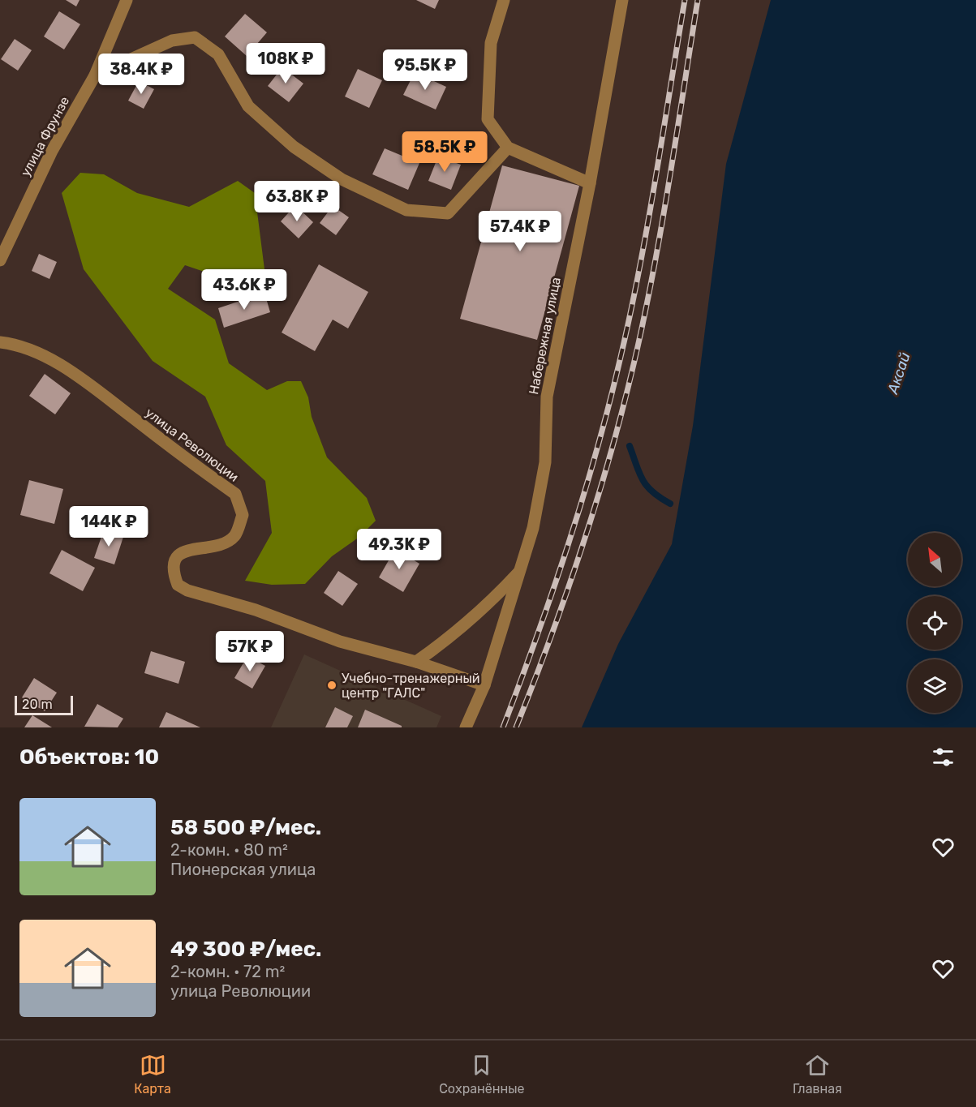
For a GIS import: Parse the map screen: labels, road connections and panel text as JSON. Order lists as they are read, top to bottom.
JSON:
{
  "streets": {
    "street": ["улица Фрунзе", "Набережная улица", "улица Революции"]
  },
  "crossings": [
    ["Набережная улица", "улица Революции"]
  ],
  "water": ["Аксай"],
  "places": ["Учебно-тренажерный центр \"ГАЛС\""],
  "scale_bar": "20 m",
  "north": "top left",
  "page": {
    "price": [
      "108K ₽",
      "95.5K ₽",
      "38.4K ₽",
      "58.5K ₽",
      "63.8K ₽",
      "57.4K ₽",
      "43.6K ₽",
      "144K ₽",
      "49.3K ₽",
      "57K ₽"
    ],
    "scale": "20 m",
    "heading": "Объектов: 10",
    "list": [
      {
        "name": "58 500 ₽/мес.",
        "note": "2-комн. · 80 m² · Пионерская улица"
      },
      {
        "name": "49 300 ₽/мес.",
        "note": "2-комн. · 72 m² · улица Революции"
      }
    ],
    "tabs": ["Карта", "Сохранённые", "Главная"]
  }
}
